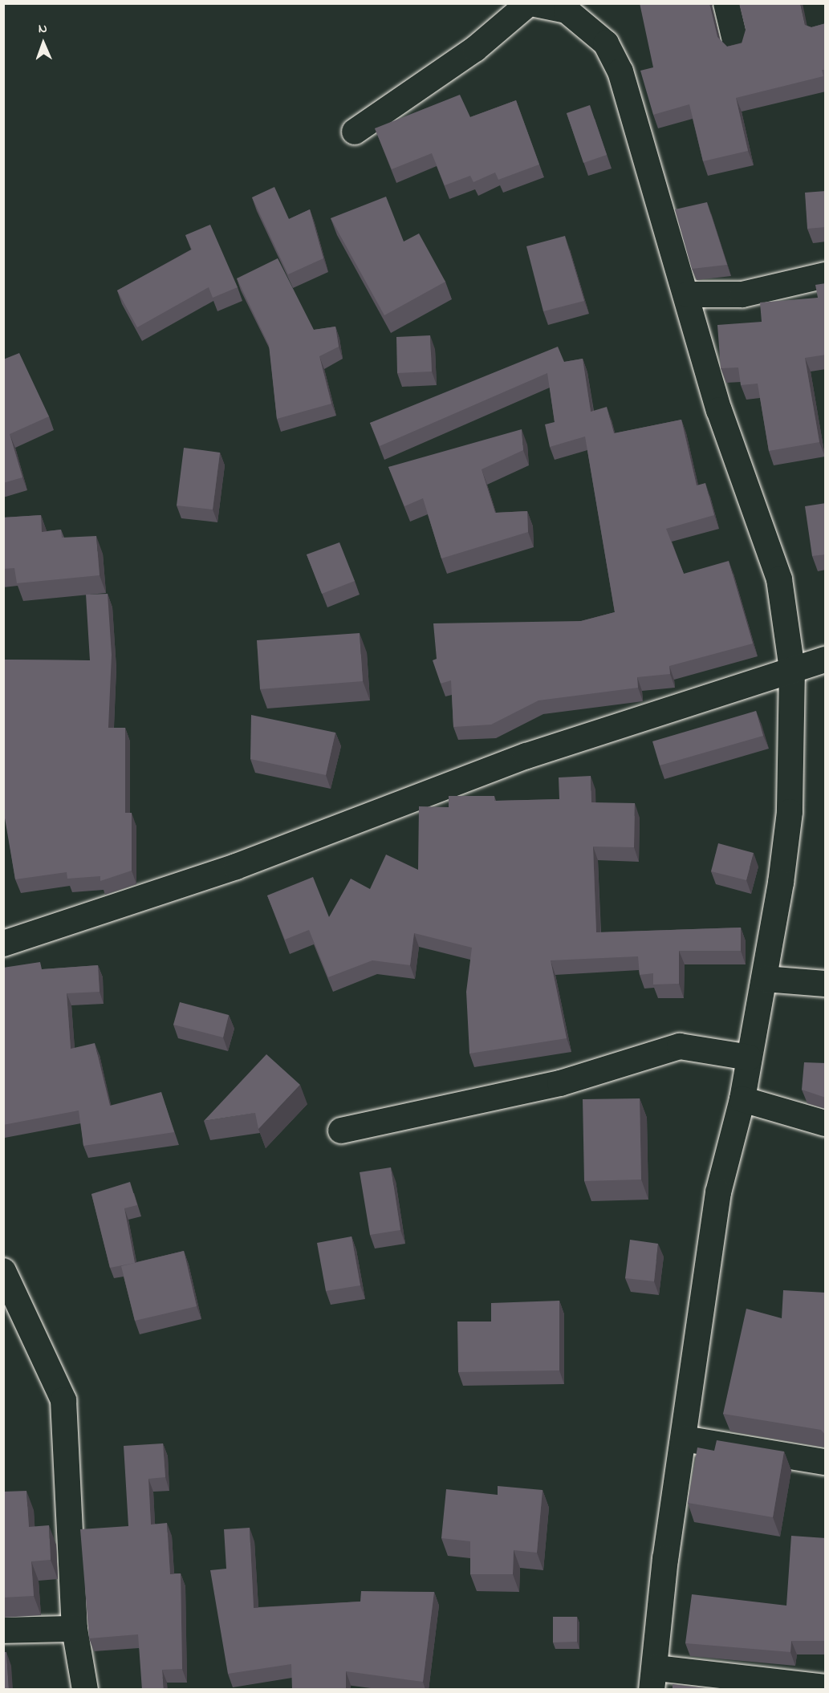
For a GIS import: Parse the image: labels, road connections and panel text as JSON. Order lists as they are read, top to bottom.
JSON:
{
  "north": "top"
}
